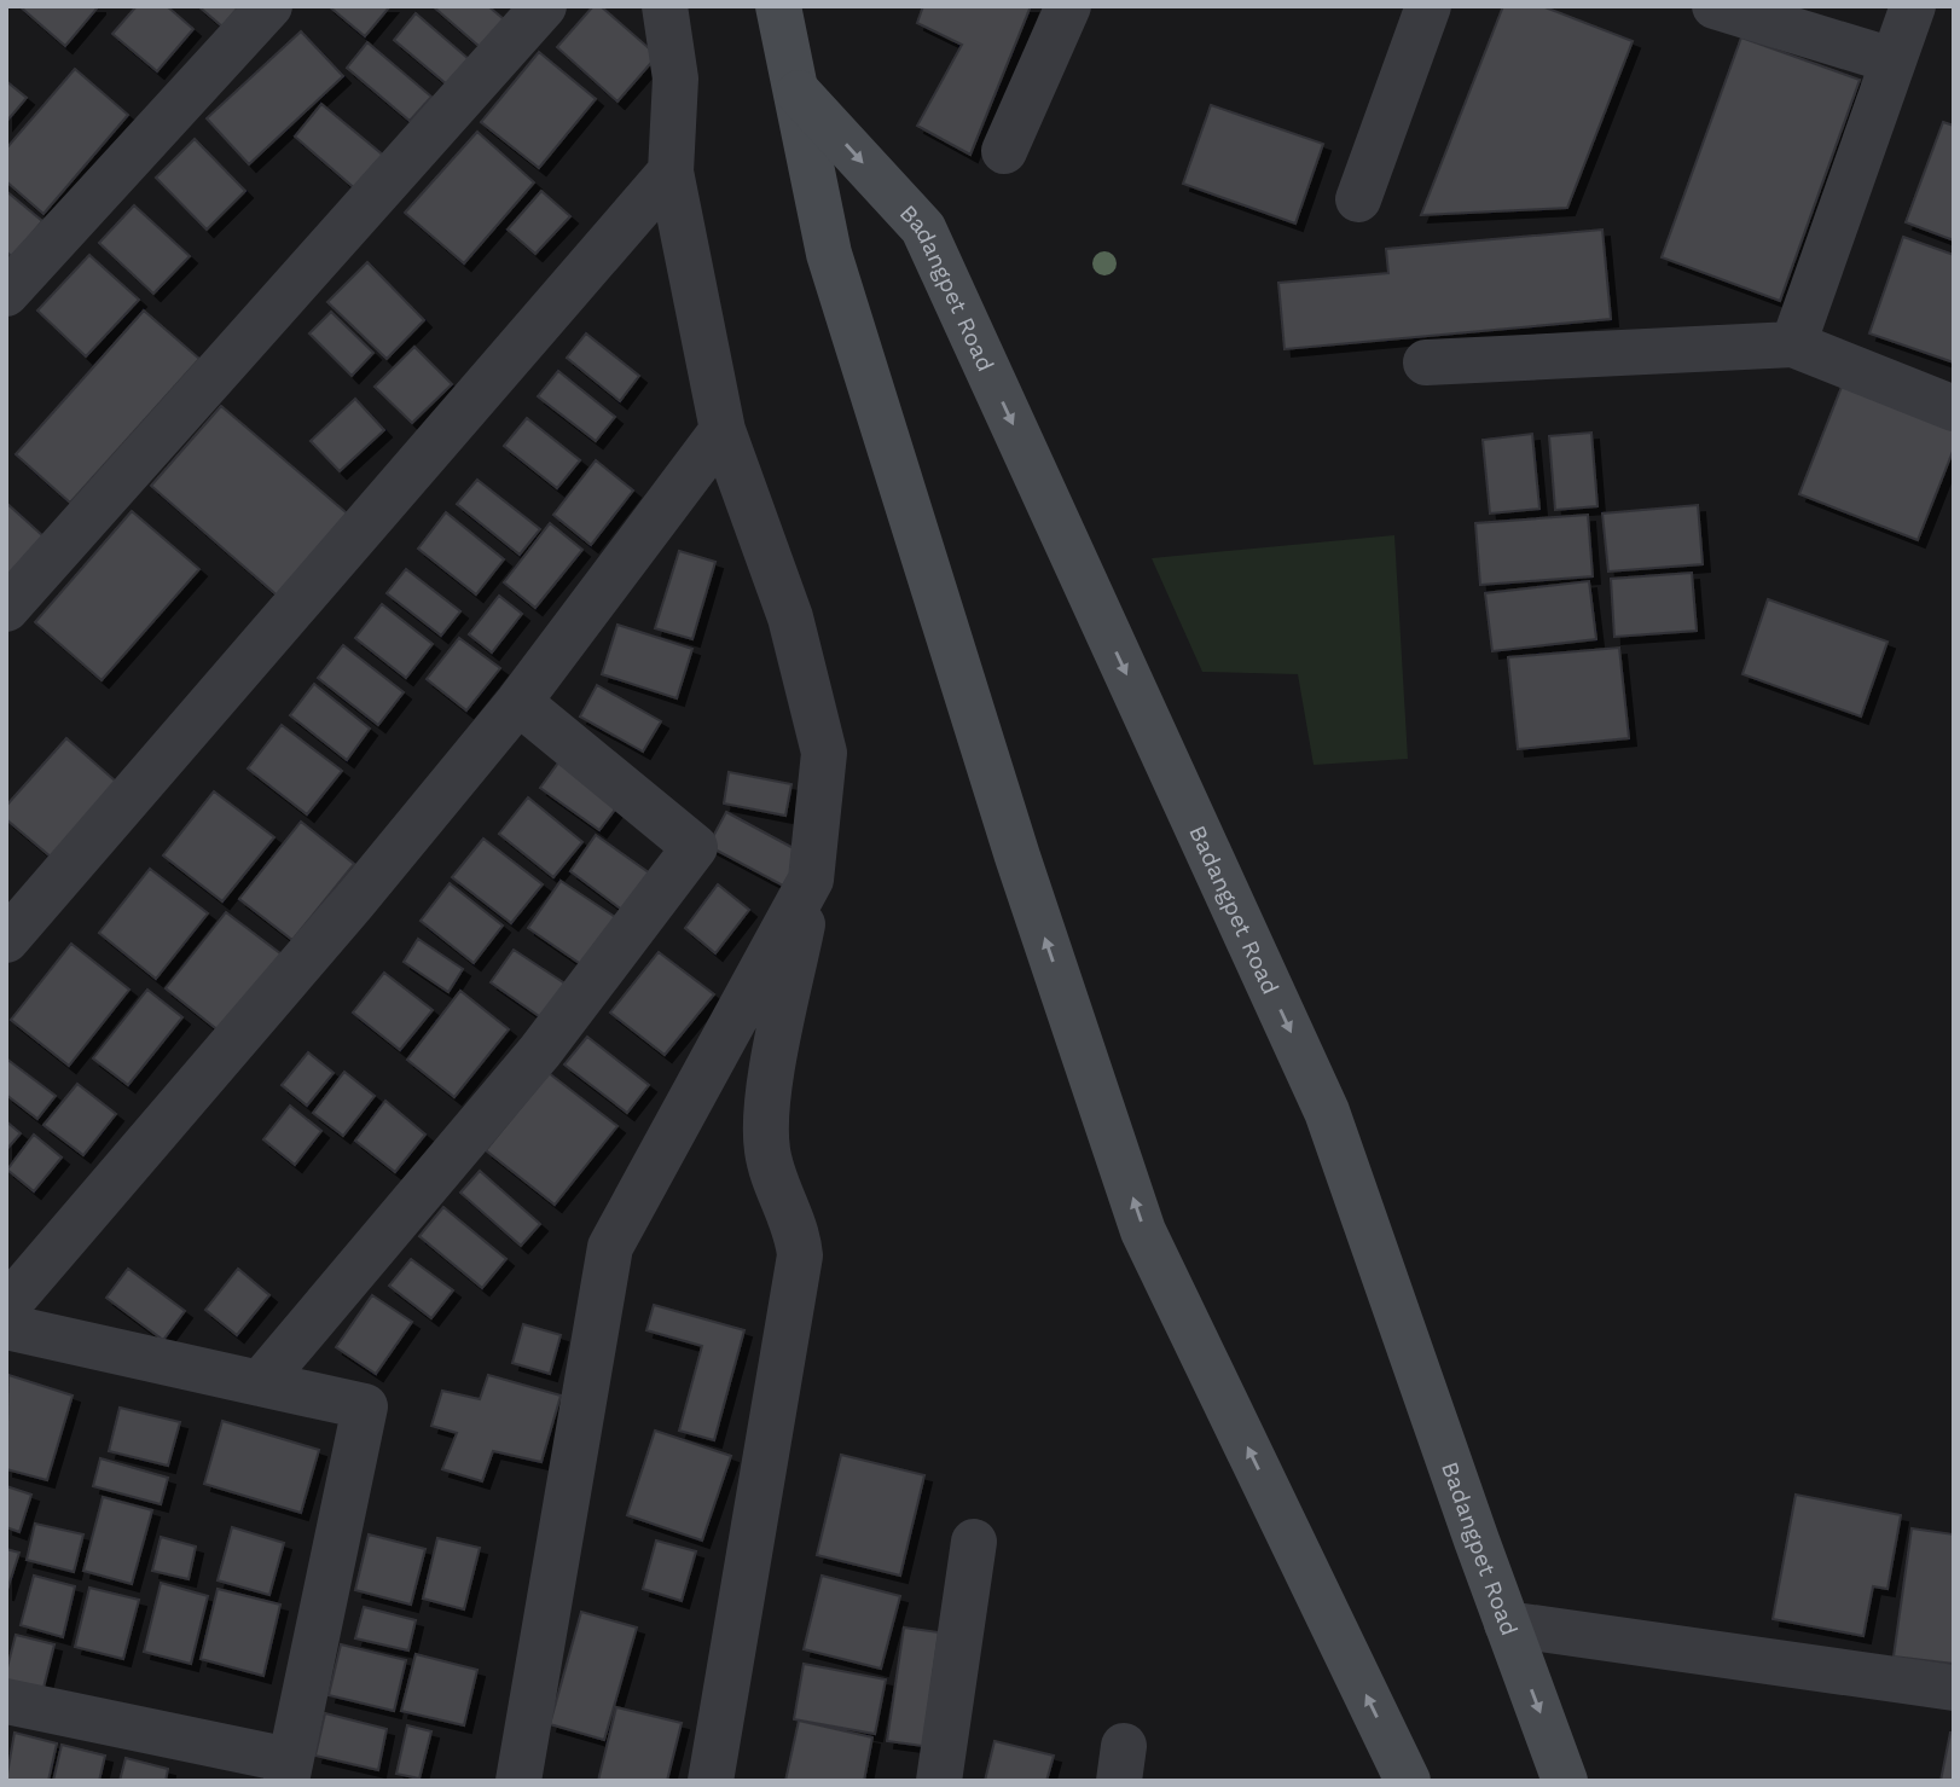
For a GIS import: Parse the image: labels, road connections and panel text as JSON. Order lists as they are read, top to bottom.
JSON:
{
  "streets": {
    "main road": ["Badangpet Road"]
  }
}
